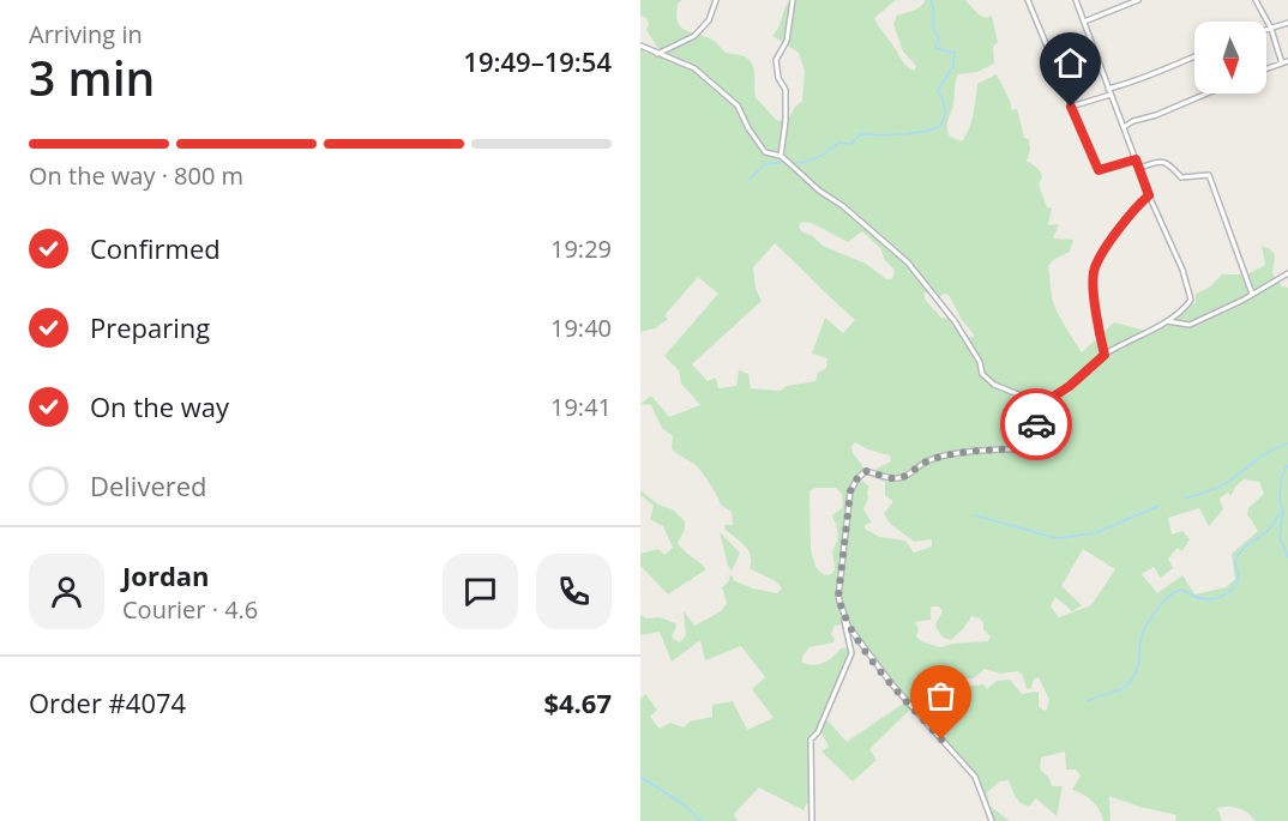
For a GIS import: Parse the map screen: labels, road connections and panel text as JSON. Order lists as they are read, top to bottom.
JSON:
{
  "north": "bottom",
  "page": {
    "heading": ["3 min", "Arriving in", "19:49–19:54"],
    "panel": [
      "Jordan",
      "Courier · 4.6",
      "Order #4074",
      "$4.67"
    ],
    "bar": "On the way · 800 m",
    "list": [
      ["Confirmed", "19:29"],
      ["Preparing", "19:40"],
      ["On the way", "19:41"],
      "Delivered"
    ]
  }
}
